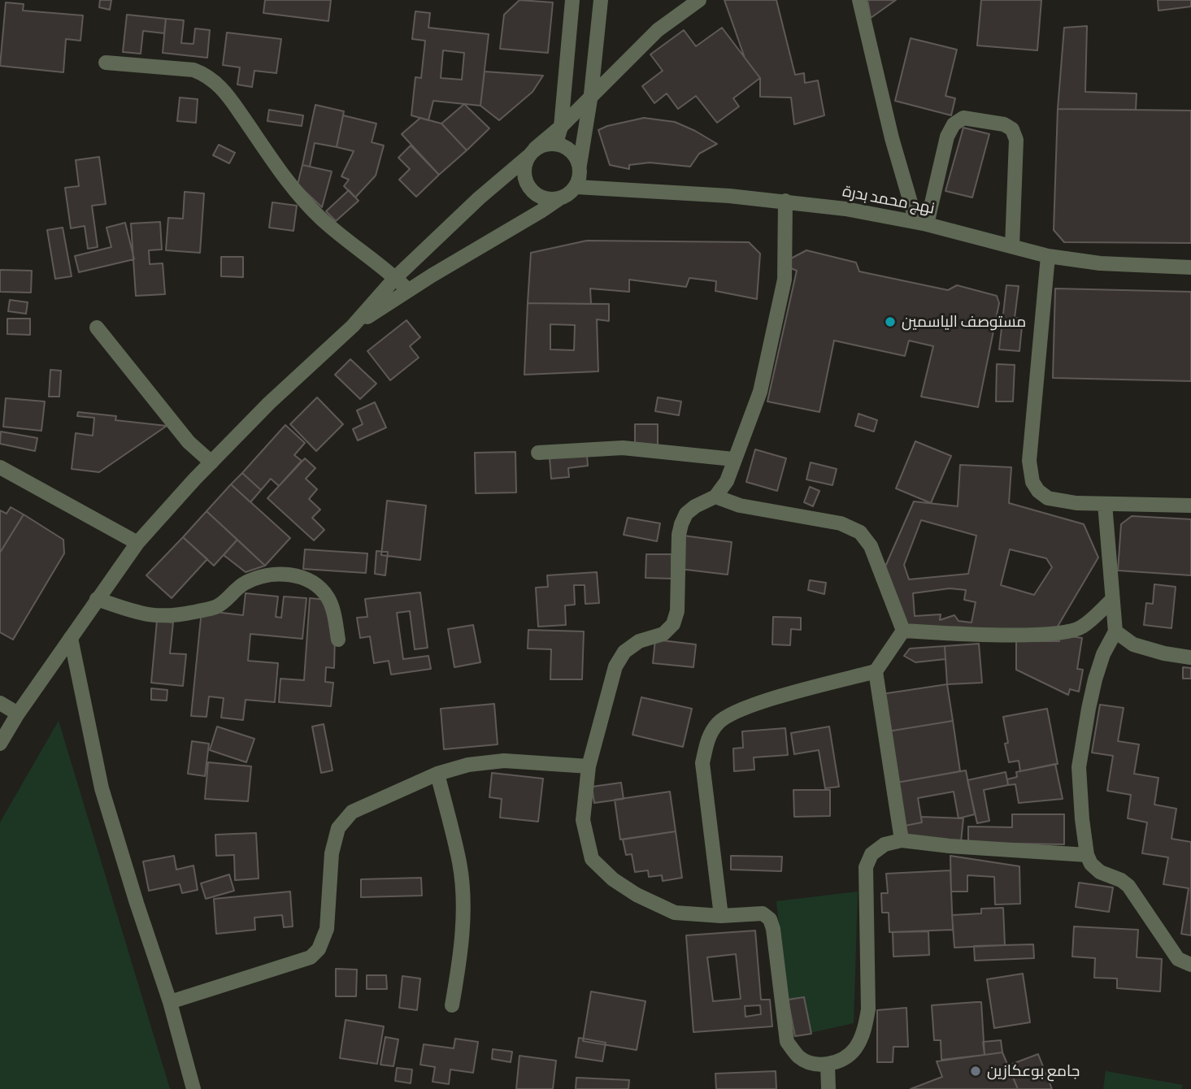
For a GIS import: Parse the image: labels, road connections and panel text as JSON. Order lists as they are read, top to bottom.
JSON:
{
  "streets": {
    "street": ["نهج محمد بدرة"]
  },
  "places": ["مستوصف الياسمين", "جامع بوعكازين"]
}
